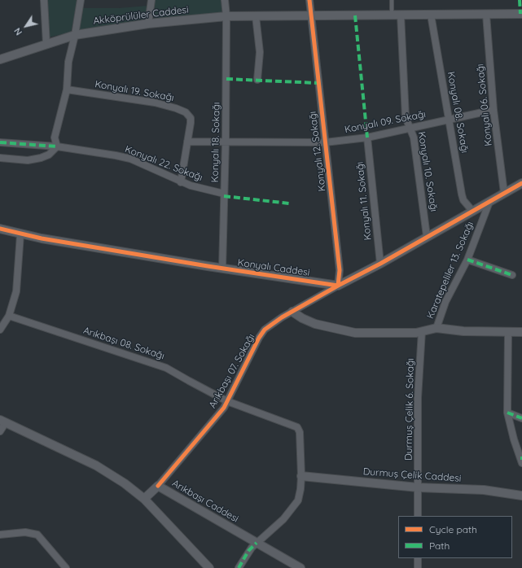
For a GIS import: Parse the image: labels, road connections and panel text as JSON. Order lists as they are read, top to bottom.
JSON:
{
  "streets": {
    "street": [
      "Akköprülüler Caddesi",
      "Konyalı 19. Sokağı",
      "Konyalı 06. Sokağı",
      "Konyalı 08. Sokağı",
      "Konyalı 09. Sokağı",
      "Konyalı 18. Sokağı",
      "Konyalı 12. Sokağı",
      "Konyalı 22. Sokağı",
      "Konyalı 10. Sokağı",
      "Konyalı 11. Sokağı",
      "Konyalı Caddesi",
      "Karatepeliler 13. Sokağı",
      "Arıkbaşı 08. Sokağı",
      "Arıkbaşı 07. Sokağı",
      "Durmuş Çelik 6. Sokağı",
      "Durmuş Çelik Caddesi",
      "Arıkbaşı Caddesi"
    ]
  },
  "crossings": [
    ["Akköprülüler Caddesi", "Konyalı 06. Sokağı"],
    ["Akköprülüler Caddesi", "Konyalı 08. Sokağı"],
    ["Akköprülüler Caddesi", "Konyalı 18. Sokağı"],
    ["Akköprülüler Caddesi", "Konyalı 12. Sokağı"],
    ["Akköprülüler Caddesi", "Konyalı 10. Sokağı"],
    ["Konyalı 19. Sokağı", "Konyalı 09. Sokağı"],
    ["Konyalı 06. Sokağı", "Konyalı 09. Sokağı"],
    ["Konyalı 08. Sokağı", "Konyalı 09. Sokağı"],
    ["Konyalı 09. Sokağı", "Konyalı 18. Sokağı"],
    ["Konyalı 09. Sokağı", "Konyalı 12. Sokağı"],
    ["Konyalı 09. Sokağı", "Konyalı 10. Sokağı"],
    ["Konyalı 09. Sokağı", "Konyalı 11. Sokağı"],
    ["Konyalı 18. Sokağı", "Konyalı 22. Sokağı"],
    ["Konyalı 18. Sokağı", "Konyalı Caddesi"],
    ["Konyalı 12. Sokağı", "Konyalı Caddesi"],
    ["Konyalı 12. Sokağı", "Arıkbaşı 07. Sokağı"],
    ["Konyalı Caddesi", "Arıkbaşı 07. Sokağı"],
    ["Arıkbaşı 08. Sokağı", "Arıkbaşı 07. Sokağı"],
    ["Arıkbaşı 08. Sokağı", "Durmuş Çelik Caddesi"],
    ["Arıkbaşı 07. Sokağı", "Arıkbaşı Caddesi"],
    ["Durmuş Çelik 6. Sokağı", "Durmuş Çelik Caddesi"]
  ],
  "legend": ["Cycle path", "Path"],
  "north": "bottom left"
}
